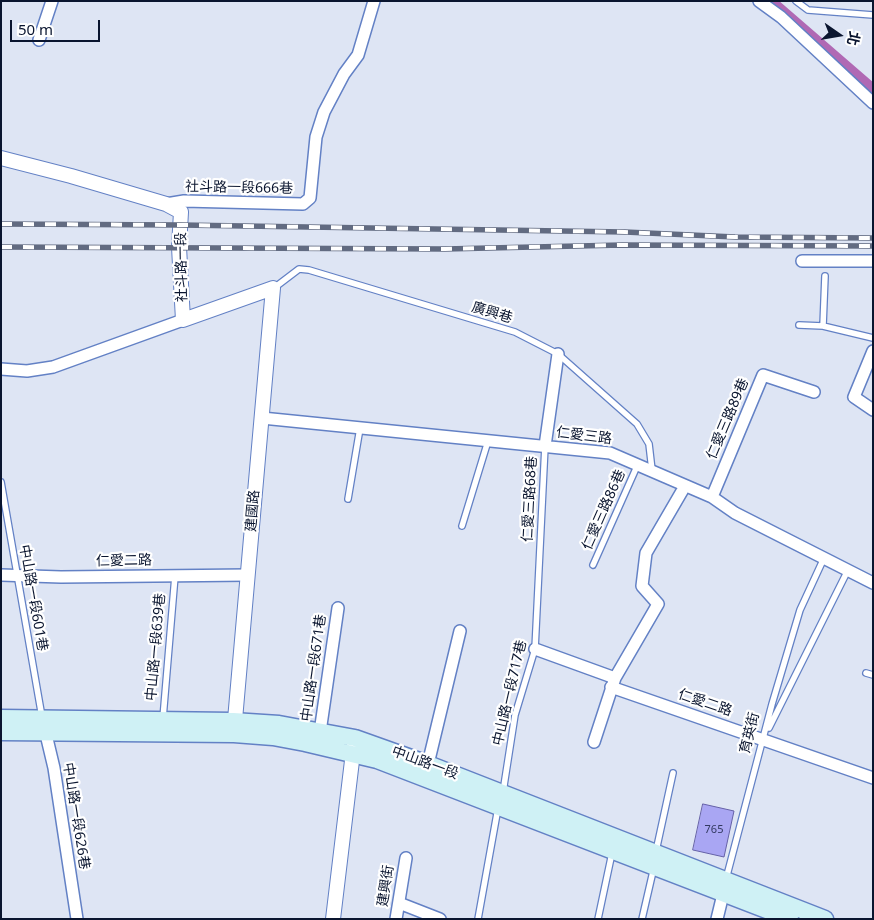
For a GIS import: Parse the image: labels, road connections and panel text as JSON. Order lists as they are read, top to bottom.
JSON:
{
  "streets": {
    "main road": ["中山路一段"],
    "street": [
      "社斗路一段666巷",
      "社斗路一段",
      "仁愛三路89巷",
      "仁愛三路",
      "建國路",
      "仁愛二路",
      "中山路一段671巷",
      "育英街",
      "中山路一段626巷",
      "建興街"
    ],
    "lane": [
      "廣興巷",
      "仁愛三路68巷",
      "仁愛三路86巷",
      "中山路一段601巷",
      "中山路一段639巷",
      "中山路一段717巷"
    ]
  },
  "crossings": [
    ["社斗路一段666巷", "社斗路一段"],
    ["廣興巷", "仁愛三路"],
    ["廣興巷", "建國路"],
    ["仁愛三路89巷", "仁愛三路"],
    ["仁愛三路", "仁愛三路68巷"],
    ["仁愛三路", "仁愛三路86巷"],
    ["仁愛三路", "建國路"],
    ["仁愛三路", "育英街"],
    ["仁愛三路68巷", "中山路一段717巷"],
    ["建國路", "仁愛二路"],
    ["建國路", "中山路一段"],
    ["仁愛二路", "中山路一段601巷"],
    ["仁愛二路", "中山路一段639巷"],
    ["仁愛二路", "中山路一段717巷"],
    ["仁愛二路", "育英街"],
    ["中山路一段601巷", "中山路一段"],
    ["中山路一段601巷", "中山路一段626巷"],
    ["中山路一段639巷", "中山路一段"],
    ["中山路一段671巷", "中山路一段"],
    ["中山路一段717巷", "中山路一段"],
    ["育英街", "中山路一段"],
    ["中山路一段", "中山路一段626巷"]
  ],
  "house_numbers": ["765"],
  "scale_bar": "50 m",
  "north": "right"
}
